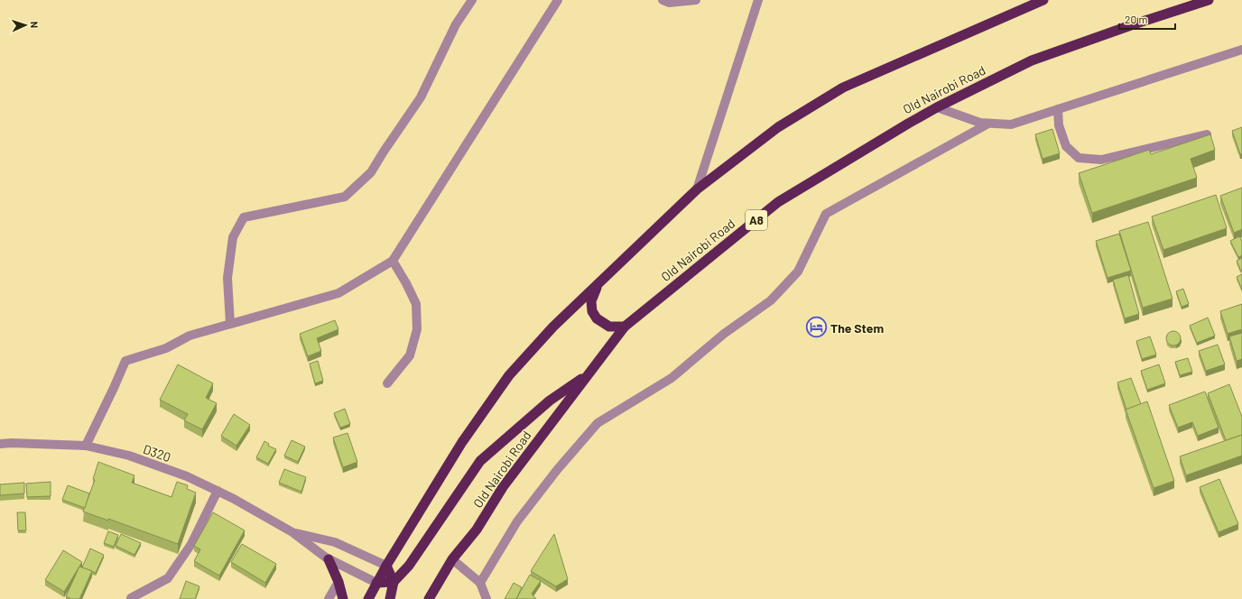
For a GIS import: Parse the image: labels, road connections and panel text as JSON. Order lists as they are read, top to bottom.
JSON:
{
  "streets": {
    "highway": ["Old Nairobi Road", "A8"],
    "street": ["D320"]
  },
  "places": {
    "hotel": ["The Stem"]
  },
  "scale_bar": "20 m",
  "north": "right"
}
